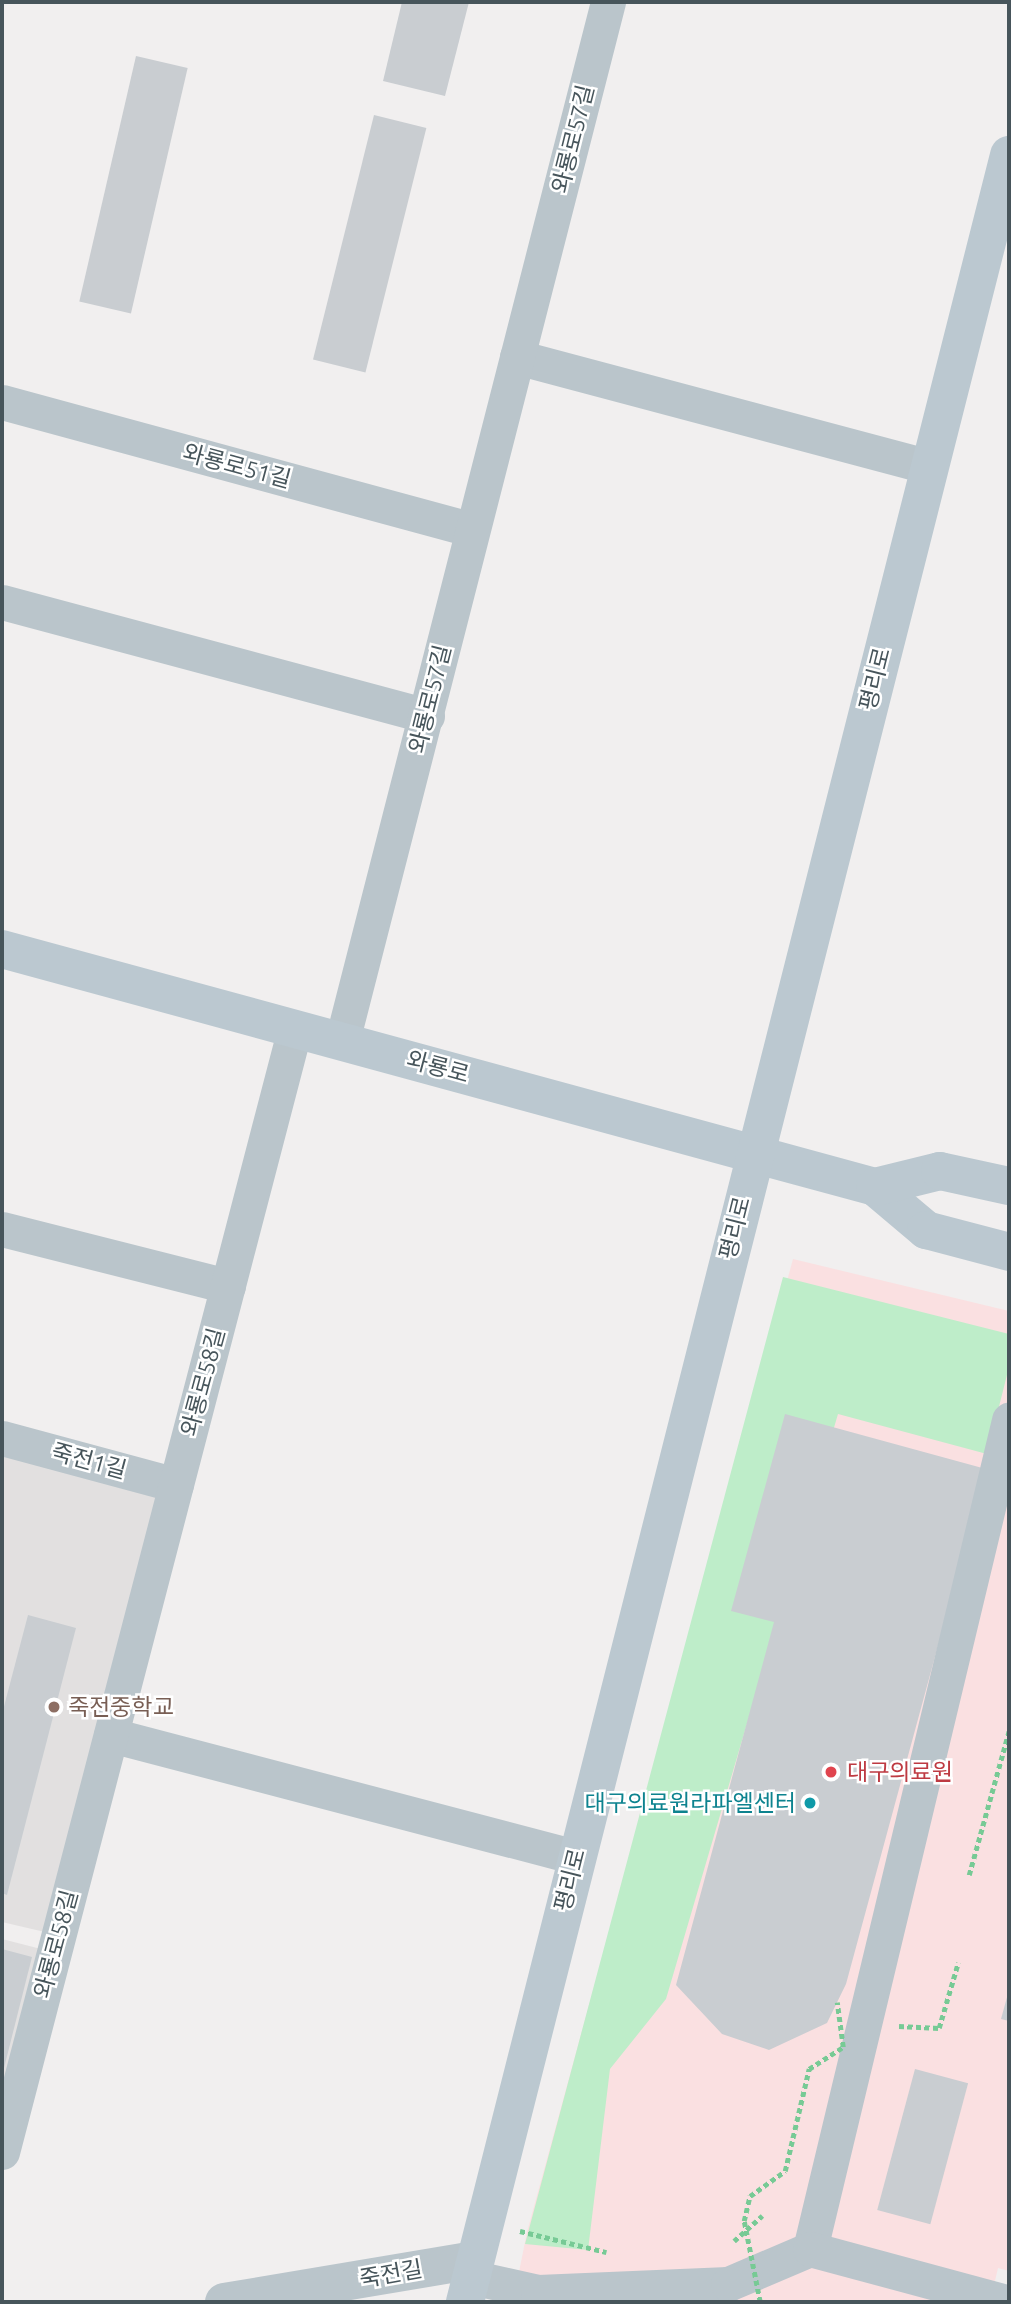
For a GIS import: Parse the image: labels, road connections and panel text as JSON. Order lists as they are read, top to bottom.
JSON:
{
  "streets": {
    "main road": ["평리로", "와룡로"],
    "street": [
      "와룡로57길",
      "와룡로51길",
      "와룡로58길",
      "죽전1길",
      "죽전길"
    ]
  },
  "crossings": [
    ["와룡로57길", "와룡로51길"],
    ["와룡로57길", "와룡로"],
    ["평리로", "와룡로"],
    ["평리로", "죽전길"],
    ["와룡로", "와룡로58길"],
    ["와룡로58길", "죽전1길"]
  ],
  "places": ["죽전중학교", "대구의료원", "대구의료원라파엘센터"]
}
